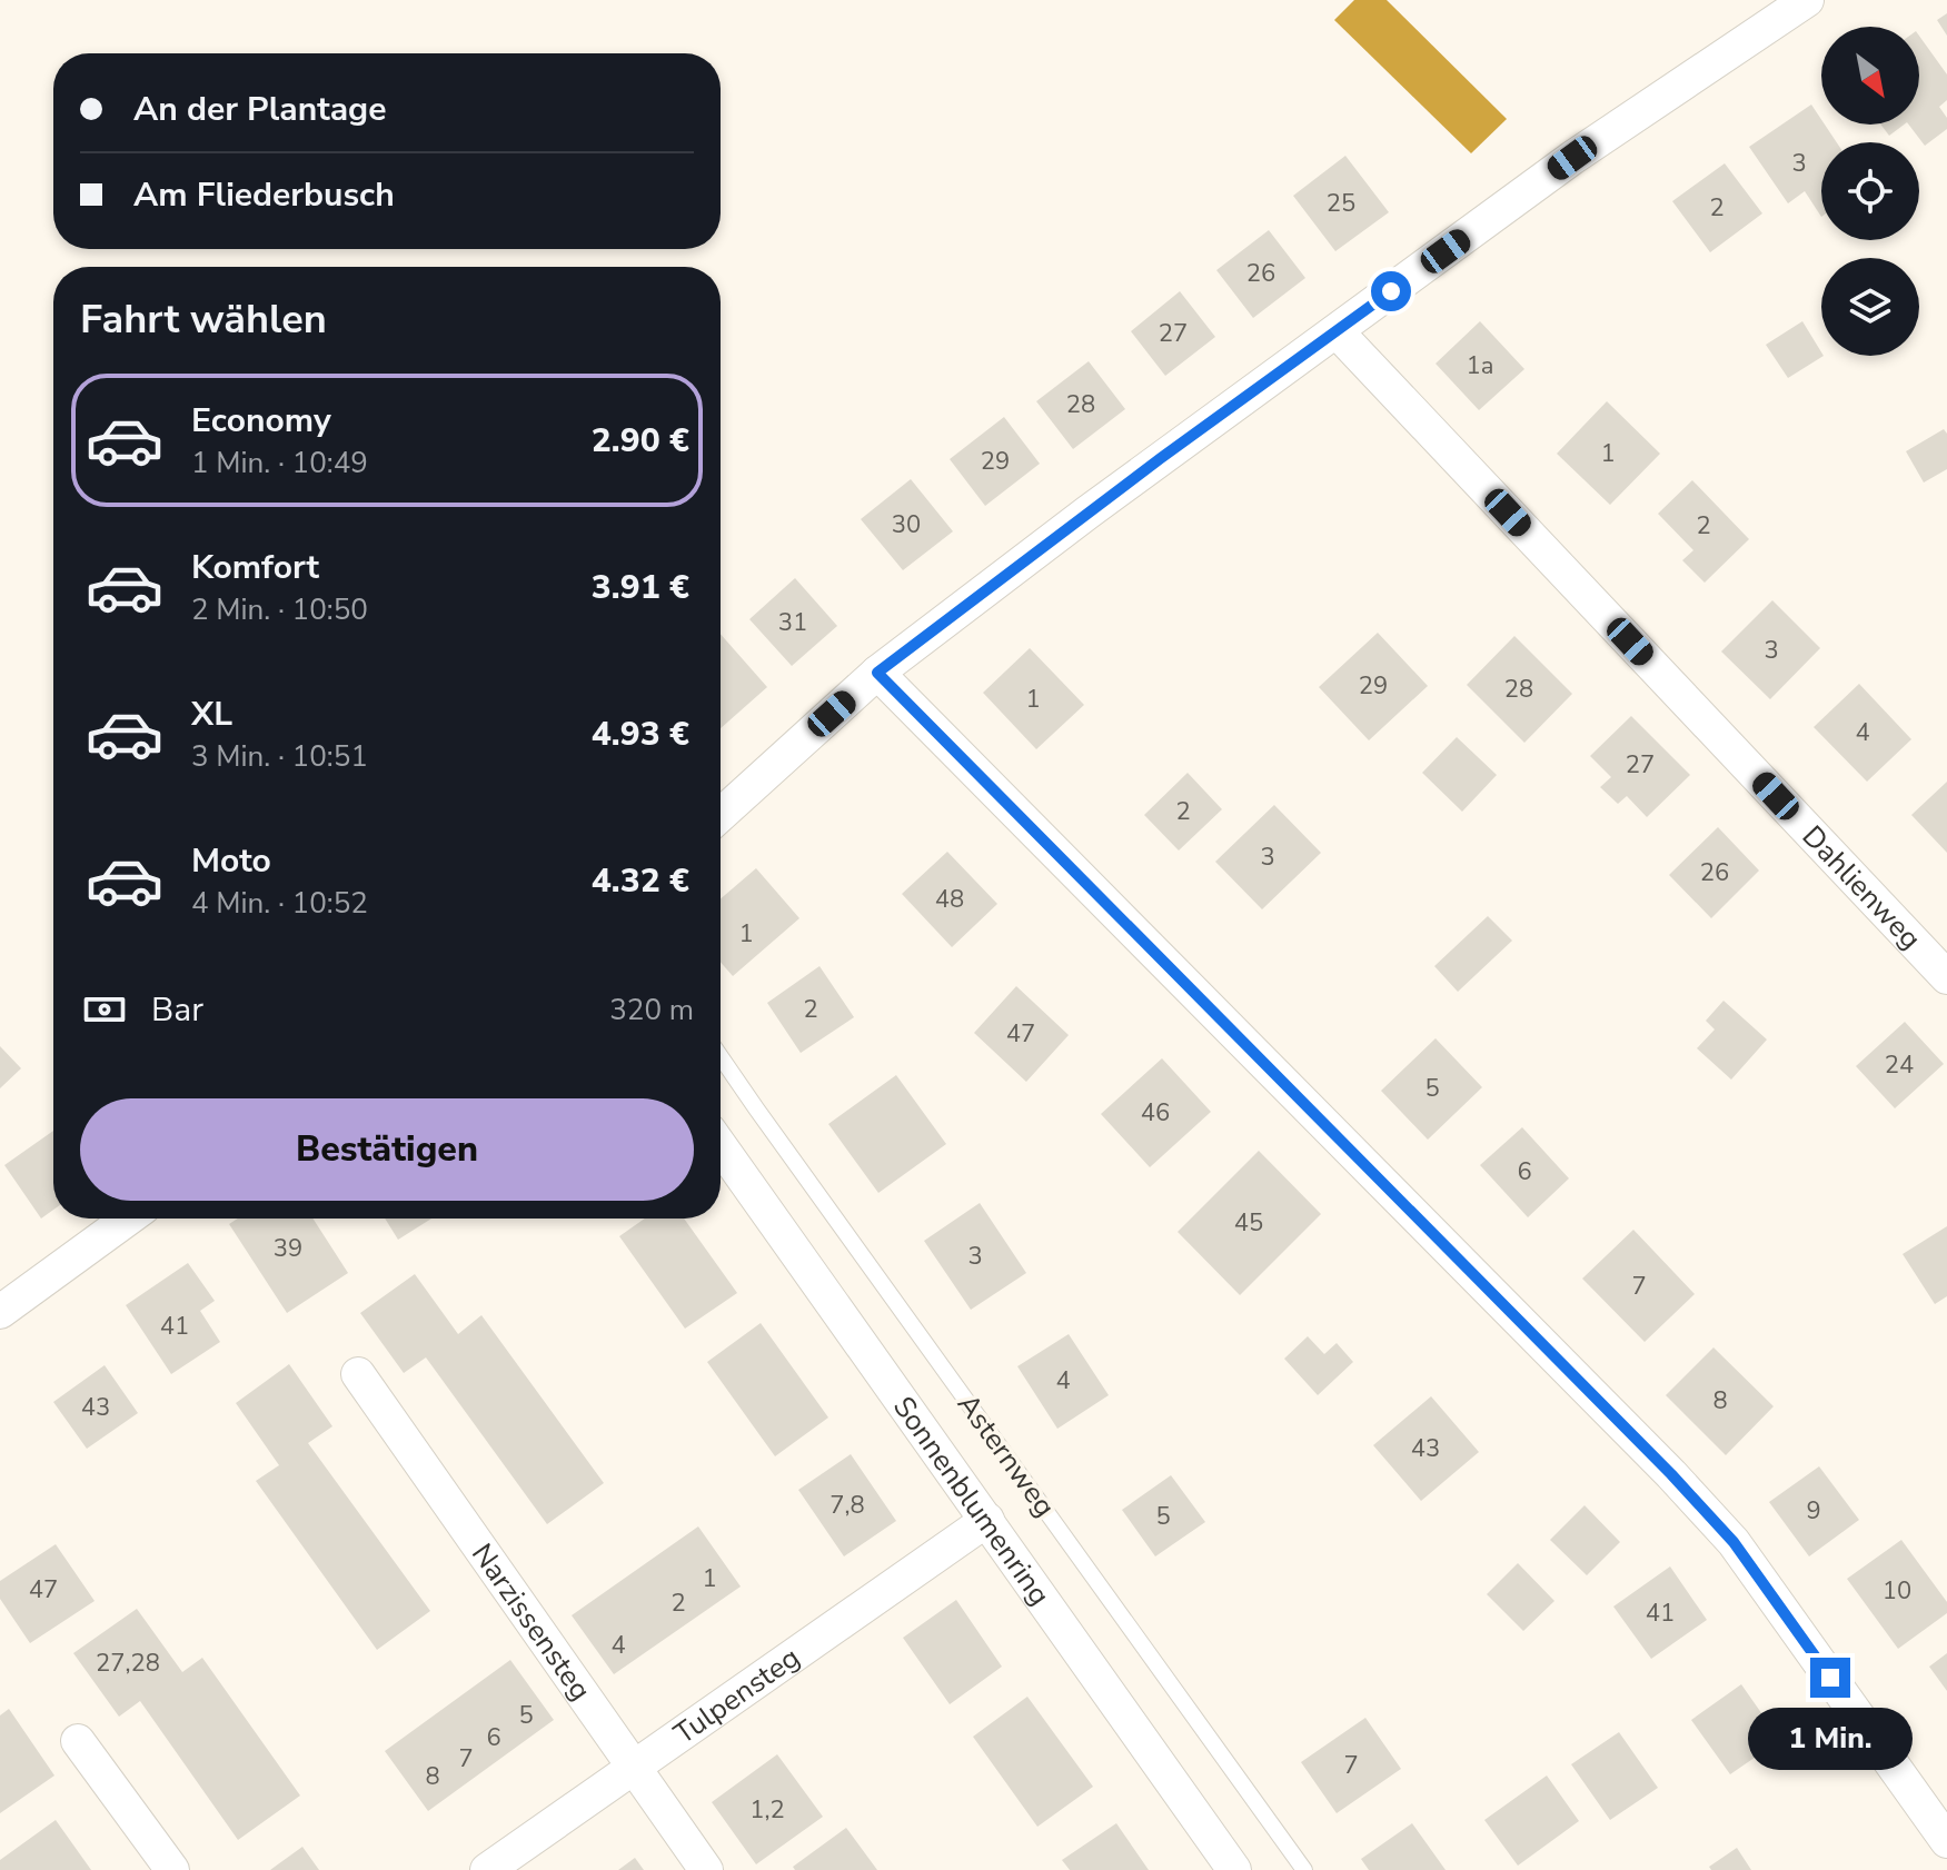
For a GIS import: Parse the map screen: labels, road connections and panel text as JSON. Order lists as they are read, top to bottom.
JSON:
{
  "streets": {
    "street": [
      "Dahlienweg",
      "Sonnenblumenring",
      "Narzissensteg",
      "Tulpensteg"
    ],
    "lane": ["Asternweg"]
  },
  "crossings": [
    ["Sonnenblumenring", "Tulpensteg"],
    ["Narzissensteg", "Tulpensteg"]
  ],
  "house_numbers": [
    "3",
    "25",
    "2",
    "26",
    "27",
    "1a",
    "28",
    "1",
    "29",
    "30",
    "2",
    "31",
    "3",
    "29",
    "28",
    "1",
    "4",
    "27",
    "2",
    "3",
    "26",
    "48",
    "1",
    "2",
    "47",
    "24",
    "5",
    "46",
    "6",
    "45",
    "39",
    "3",
    "7",
    "41",
    "4",
    "8",
    "43",
    "43",
    "7,8",
    "9",
    "5",
    "1",
    "47",
    "10",
    "2",
    "41",
    "4",
    "27,28",
    "5",
    "6",
    "7",
    "7",
    "8",
    "1,2"
  ],
  "north": "bottom right",
  "page": {
    "banner": ["An der Plantage", "Am Fliederbusch"],
    "heading": "Fahrt wählen",
    "list": [
      {
        "name": "Economy",
        "note": "1 Min. · 10:49",
        "value": "2.90 €"
      },
      {
        "name": "Komfort",
        "note": "2 Min. · 10:50",
        "value": "3.91 €"
      },
      {
        "name": "XL",
        "note": "3 Min. · 10:51",
        "value": "4.93 €"
      },
      {
        "name": "Moto",
        "note": "4 Min. · 10:52",
        "value": "4.32 €"
      }
    ],
    "pay": ["Bar", "320 m"],
    "buttons": "Bestätigen",
    "bubble": "1 Min."
  }
}
